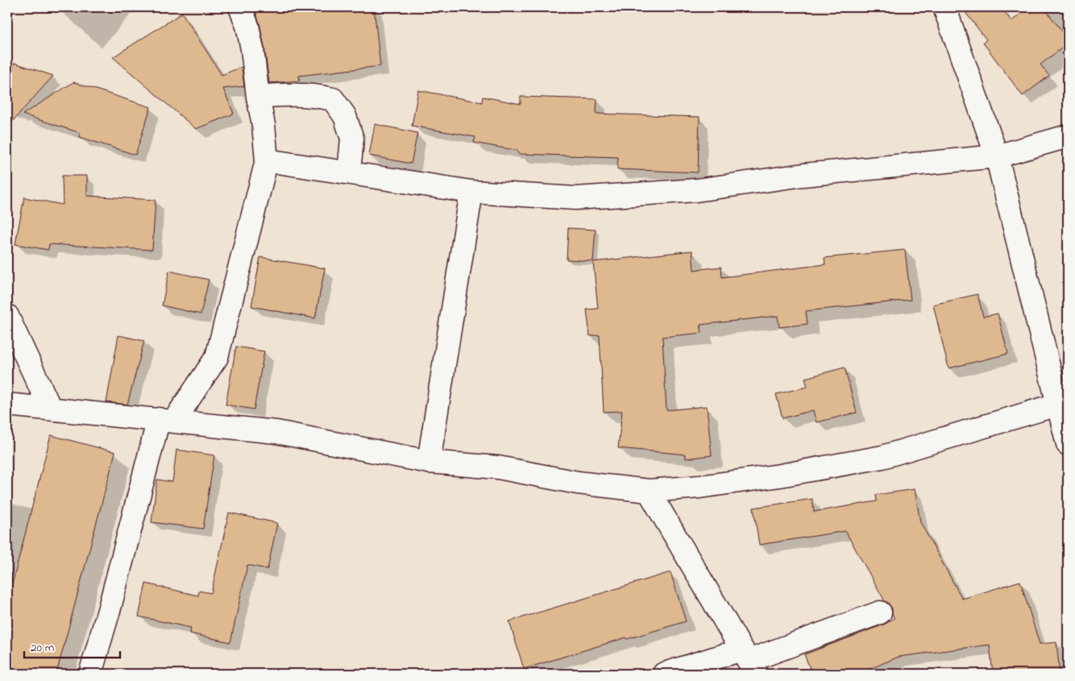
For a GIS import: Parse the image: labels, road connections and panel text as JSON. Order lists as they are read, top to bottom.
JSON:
{
  "scale_bar": "20 m"
}
